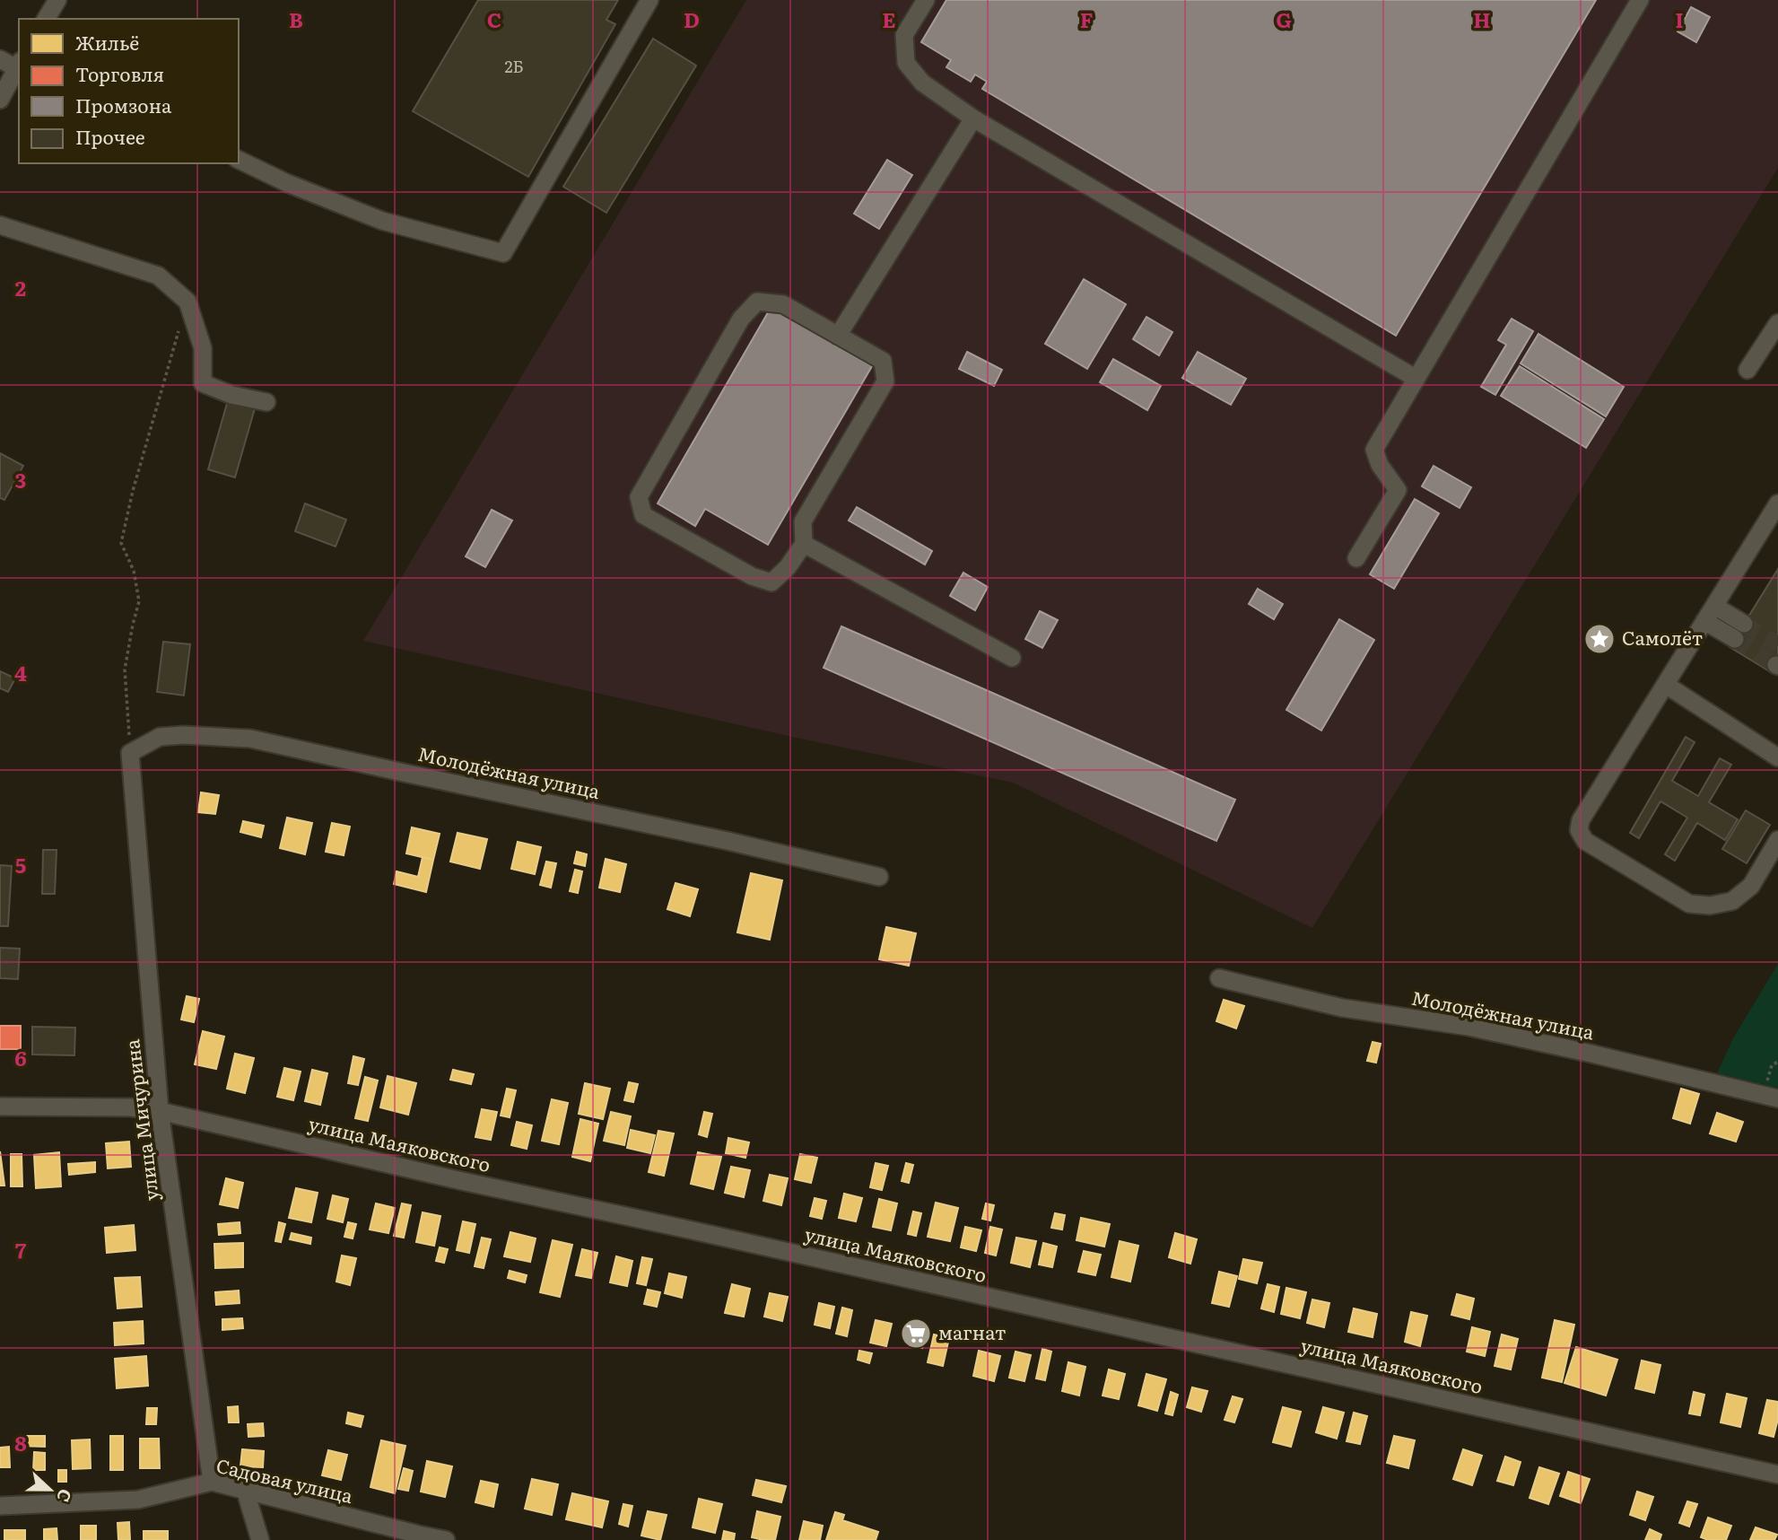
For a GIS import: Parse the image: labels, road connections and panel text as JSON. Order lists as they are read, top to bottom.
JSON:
{
  "streets": {
    "street": [
      "Молодёжная улица",
      "улица Мичурина",
      "улица Маяковского",
      "Садовая улица"
    ]
  },
  "crossings": [
    ["Молодёжная улица", "улица Мичурина"],
    ["улица Мичурина", "улица Маяковского"],
    ["улица Мичурина", "Садовая улица"]
  ],
  "places": {
    "place": ["Самолёт"],
    "supermarket": ["магнат"]
  },
  "house_numbers": ["2Б"],
  "legend": [
    "Жильё",
    "Торговля",
    "Промзона",
    "Прочее"
  ],
  "north": "right",
  "grid": {
    "columns": [
      "B",
      "C",
      "D",
      "E",
      "F",
      "G",
      "H",
      "I"
    ],
    "rows": [
      "2",
      "3",
      "4",
      "5",
      "6",
      "7",
      "8"
    ]
  }
}
